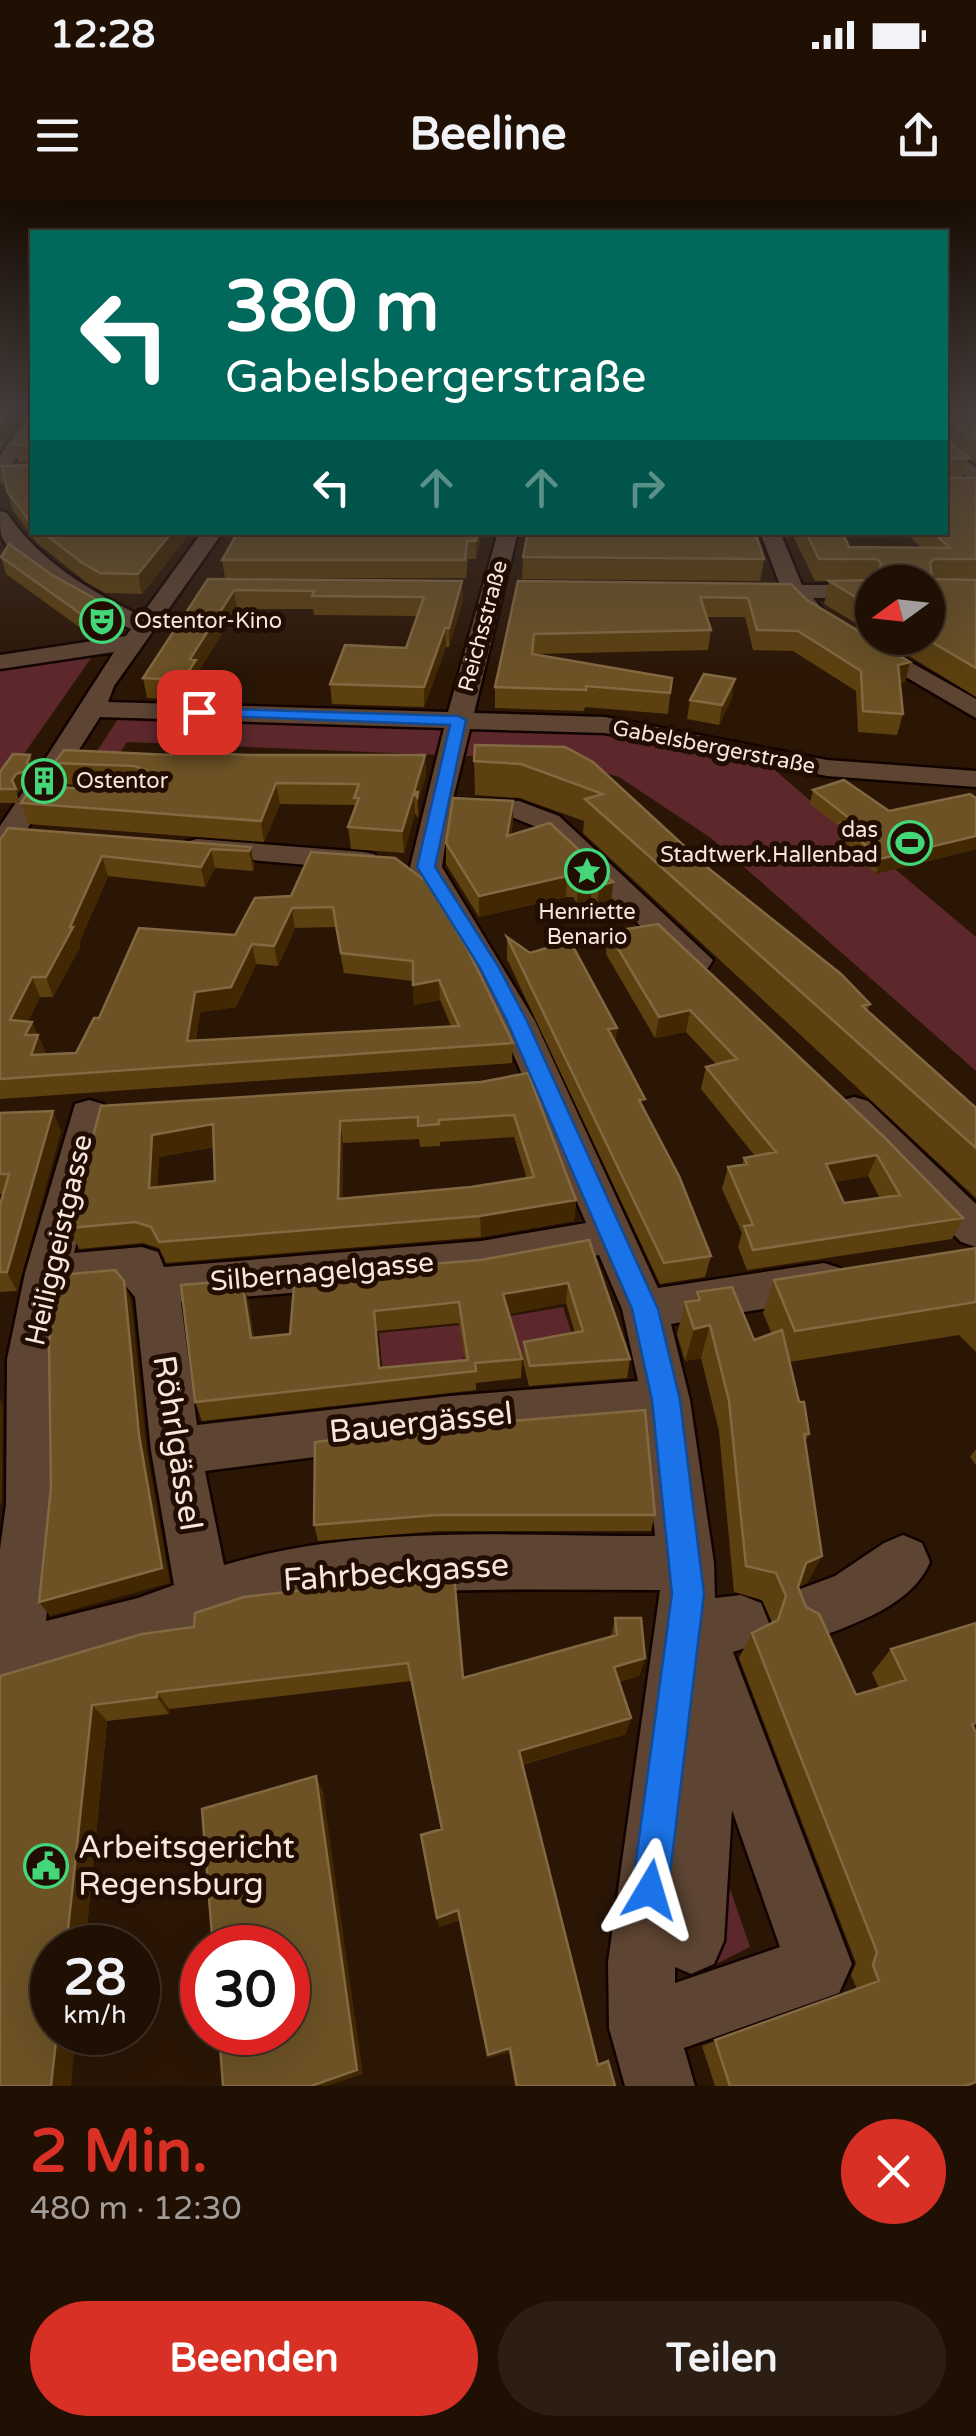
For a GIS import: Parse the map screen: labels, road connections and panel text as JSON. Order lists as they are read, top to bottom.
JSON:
{
  "streets": {
    "street": [
      "Reichsstraße",
      "Gabelsbergerstraße",
      "Heiliggeistgasse",
      "Silbernagelgasse",
      "Bauergässel",
      "Röhrlgässel",
      "Fahrbeckgasse"
    ]
  },
  "crossings": [
    ["Reichsstraße", "Gabelsbergerstraße"],
    ["Heiliggeistgasse", "Fahrbeckgasse"],
    ["Silbernagelgasse", "Röhrlgässel"],
    ["Bauergässel", "Röhrlgässel"],
    ["Röhrlgässel", "Fahrbeckgasse"]
  ],
  "places": {
    "theatre": ["Ostentor-Kino"],
    "building": ["Ostentor"],
    "sports": ["das Stadtwerk.Hallenbad"],
    "place": ["Henriette Benario"],
    "public building": ["Arbeitsgericht Regensburg"]
  },
  "north": "left",
  "page": {
    "status": "12:28",
    "header": "Beeline",
    "turn": ["380 m", "Gabelsbergerstraße"],
    "speed": "28 km/h",
    "limit": "30",
    "heading": ["2 Min.", "480 m · 12:30"],
    "buttons": ["Beenden", "Teilen"]
  }
}
